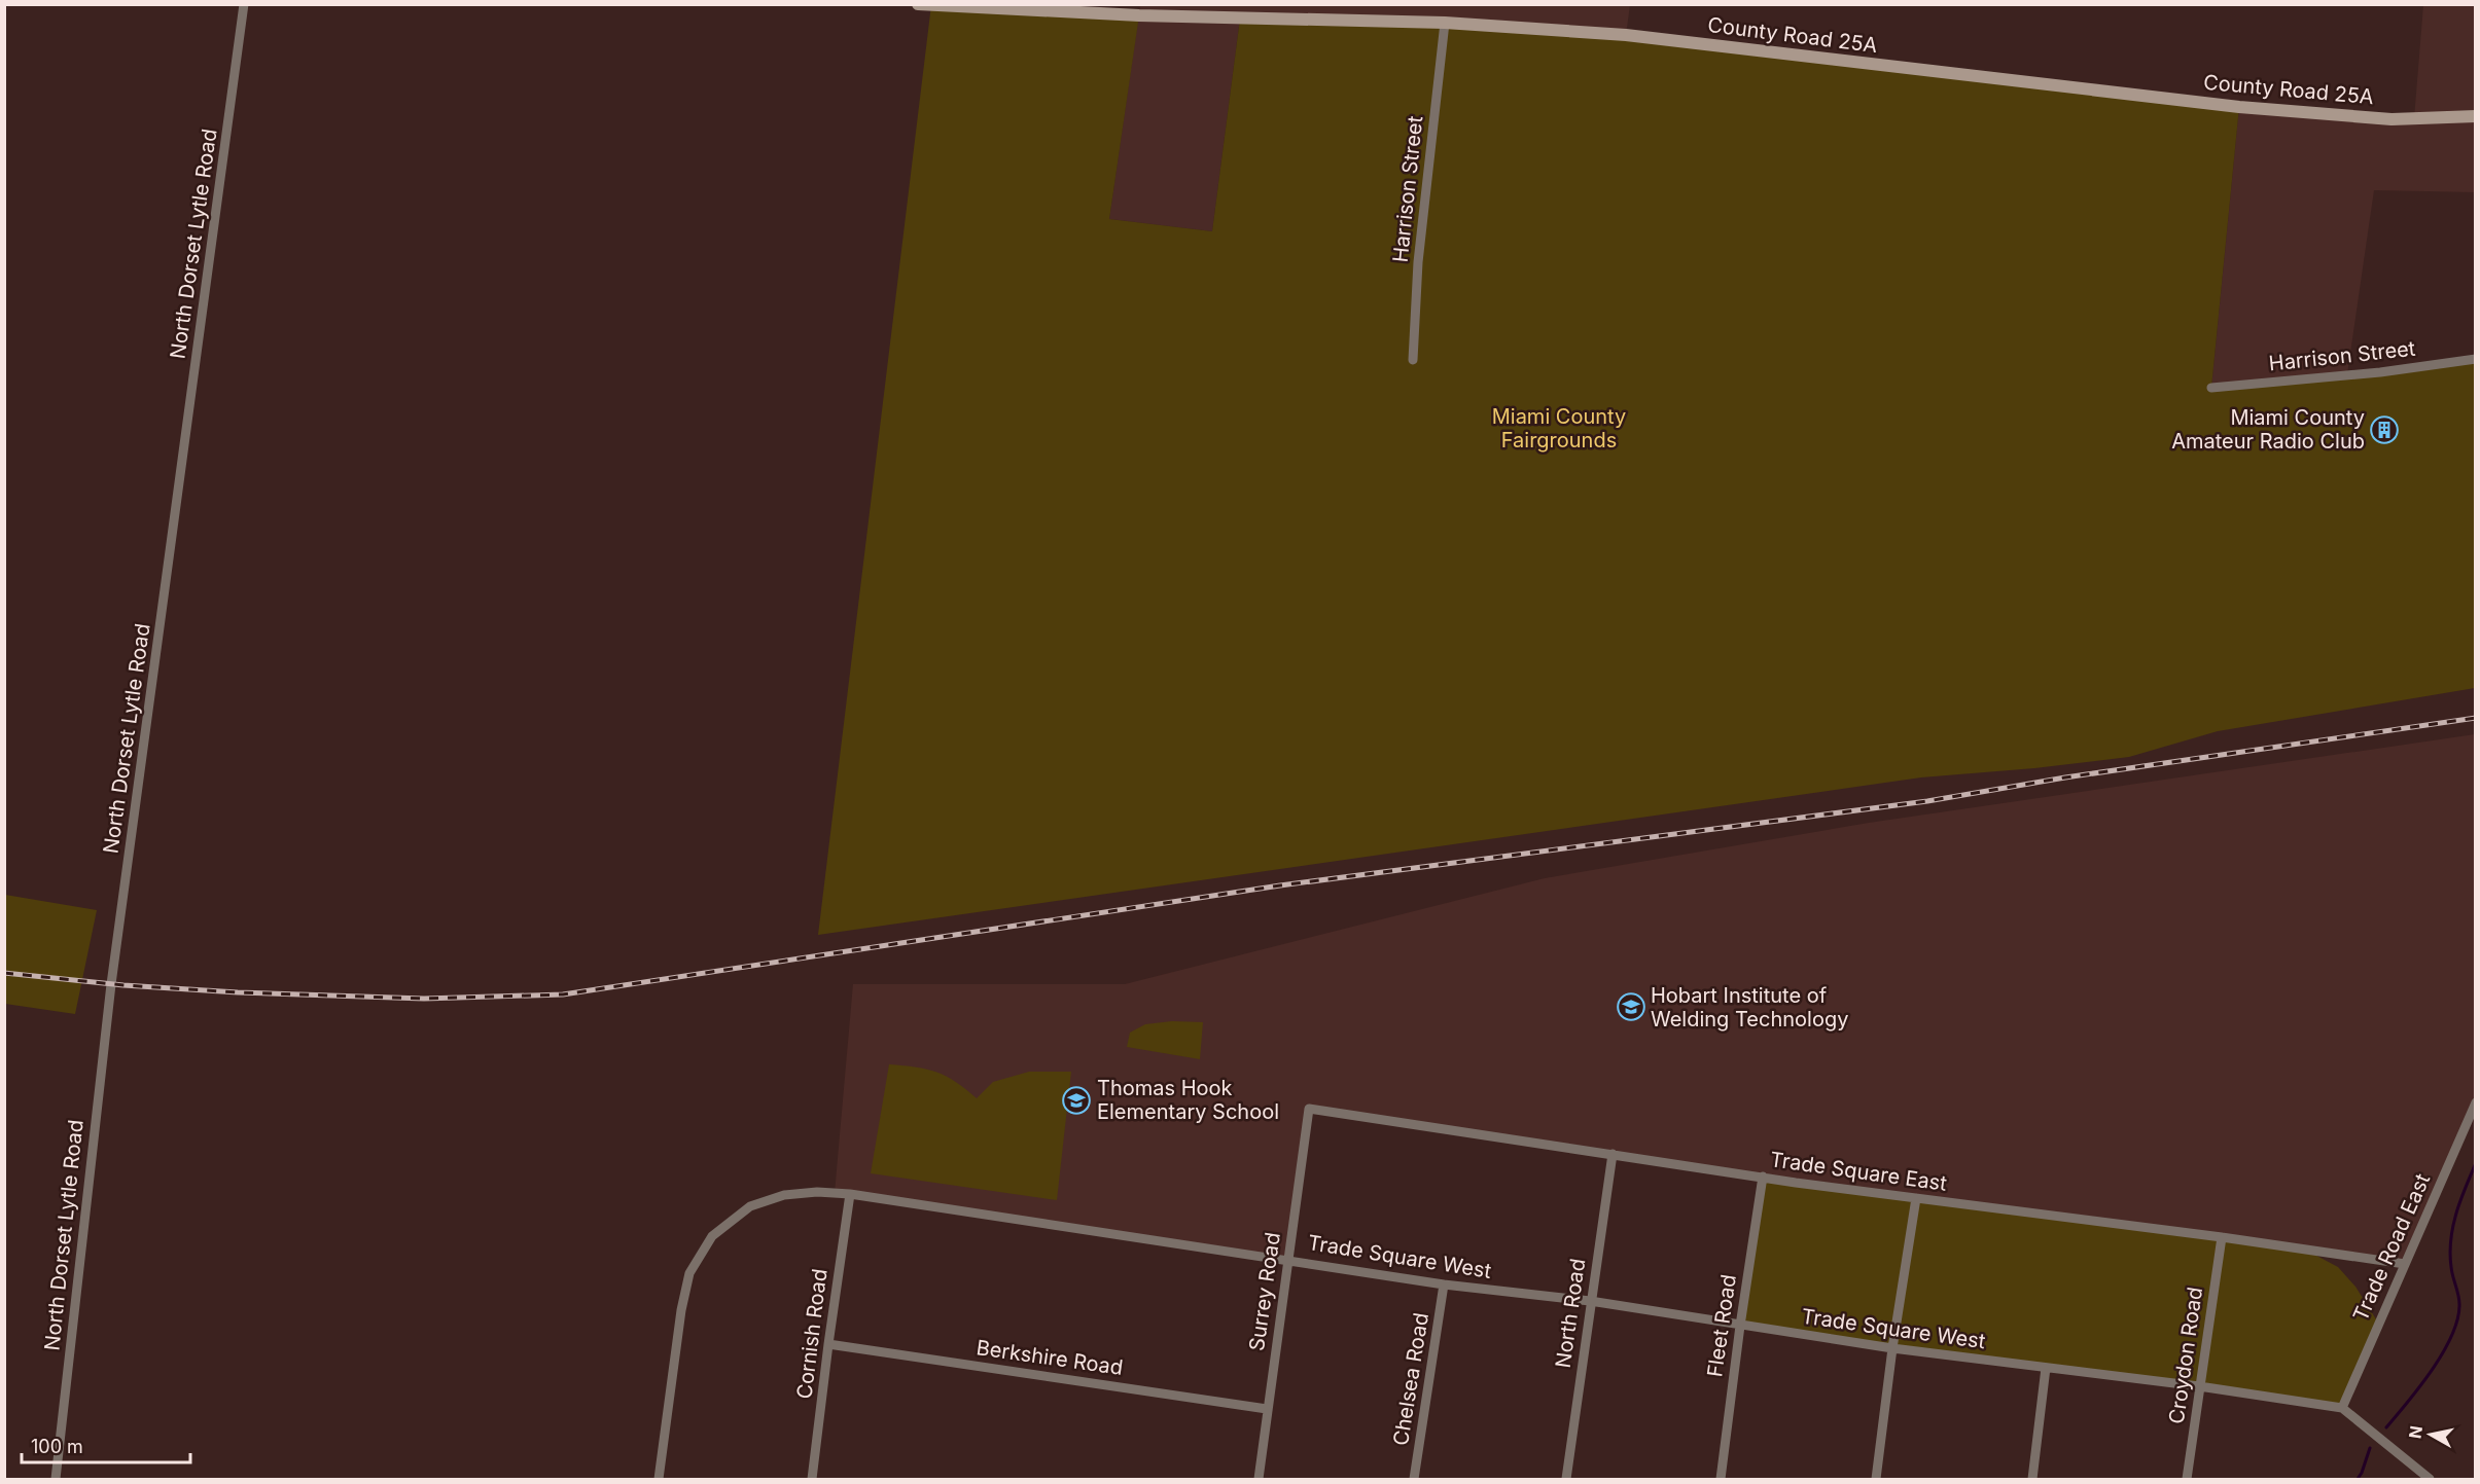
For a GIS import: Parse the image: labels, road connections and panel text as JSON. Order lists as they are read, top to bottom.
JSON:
{
  "streets": {
    "main road": ["County Road 25A"],
    "street": [
      "Harrison Street",
      "North Dorset Lytle Road",
      "Trade Square East",
      "Trade Road East",
      "Trade Square West",
      "Surrey Road",
      "North Road",
      "Fleet Road",
      "Cornish Road",
      "Croydon Road",
      "Berkshire Road",
      "Chelsea Road"
    ]
  },
  "crossings": [
    ["County Road 25A", "Harrison Street"],
    ["Trade Square East", "Trade Road East"],
    ["Trade Square East", "Surrey Road"],
    ["Trade Square East", "North Road"],
    ["Trade Square East", "Fleet Road"],
    ["Trade Square East", "Croydon Road"],
    ["Trade Road East", "Trade Square West"],
    ["Trade Square West", "Surrey Road"],
    ["Trade Square West", "North Road"],
    ["Trade Square West", "Fleet Road"],
    ["Trade Square West", "Cornish Road"],
    ["Trade Square West", "Croydon Road"],
    ["Trade Square West", "Chelsea Road"],
    ["Surrey Road", "Berkshire Road"],
    ["Cornish Road", "Berkshire Road"]
  ],
  "parks": ["Miami County Fairgrounds"],
  "places": {
    "building": ["Miami County Amateur Radio Club"],
    "school or university": ["Hobart Institute of Welding Technology", "Thomas Hook Elementary School"]
  },
  "scale_bar": "100 m",
  "north": "left"
}
